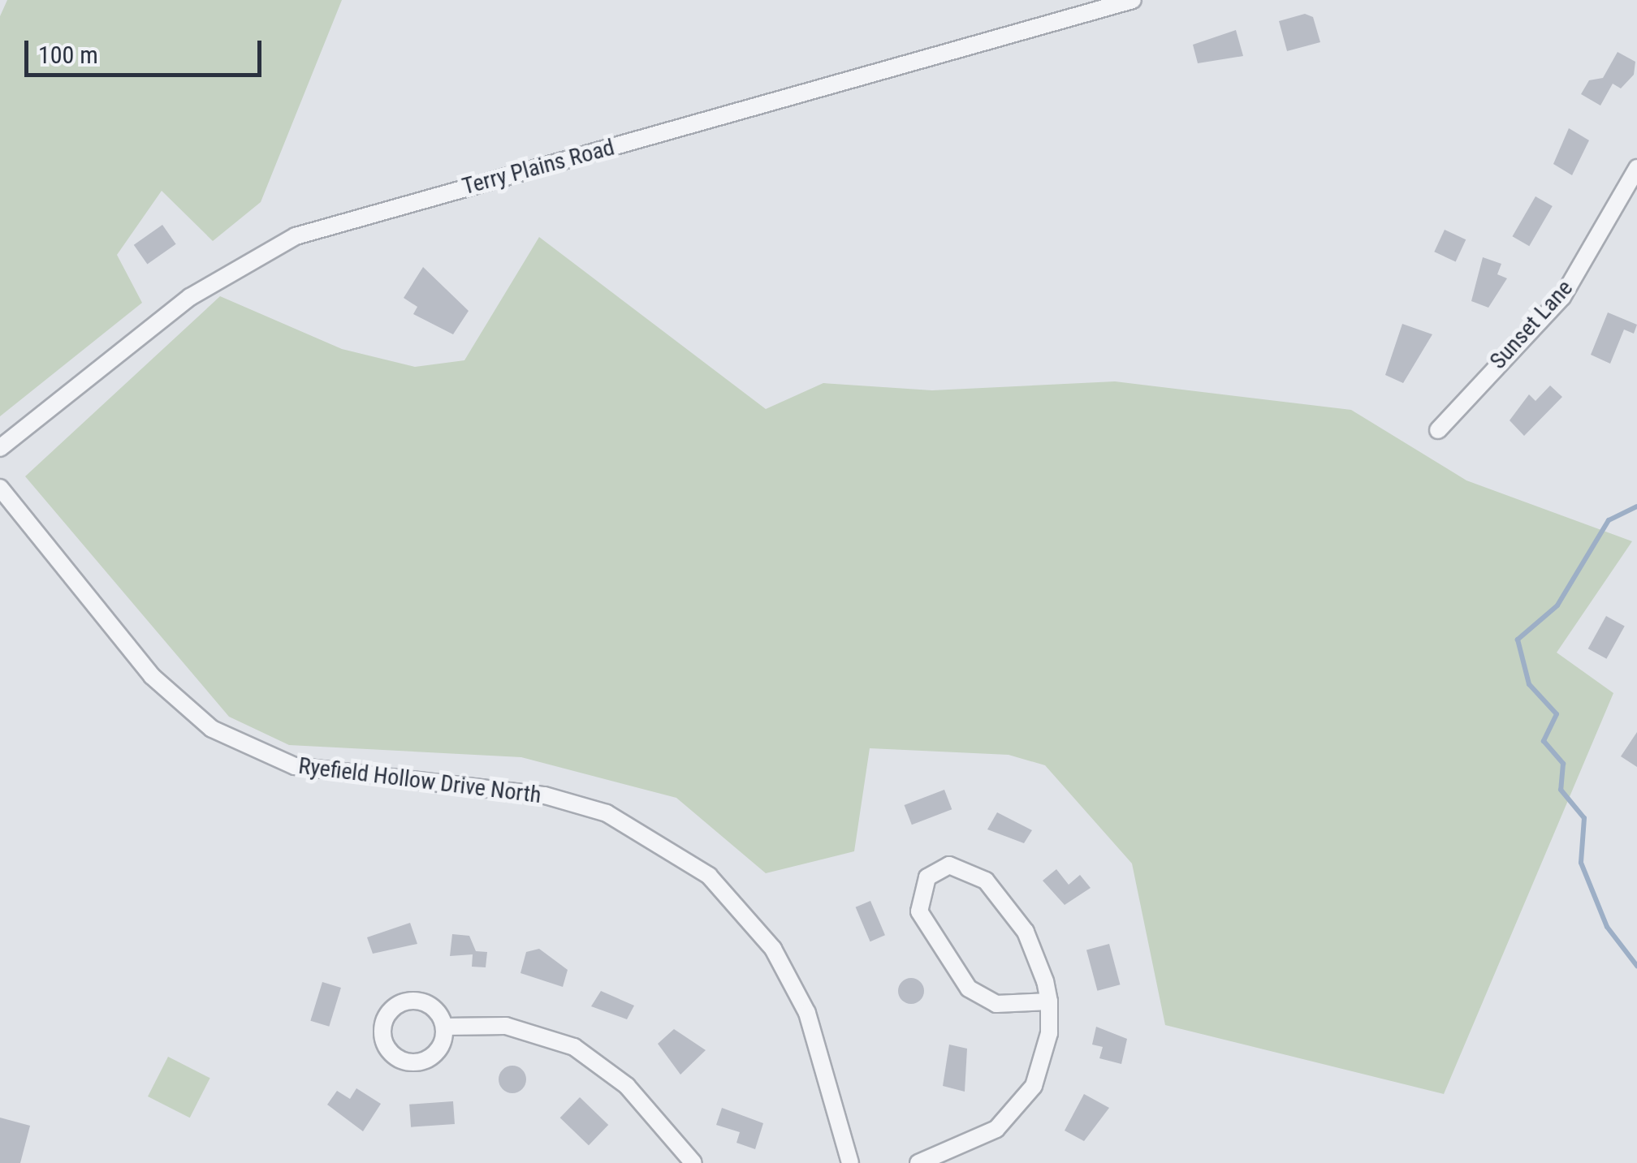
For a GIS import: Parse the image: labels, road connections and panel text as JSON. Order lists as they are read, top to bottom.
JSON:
{
  "streets": {
    "street": ["Terry Plains Road", "Sunset Lane", "Ryefield Hollow Drive North"]
  },
  "scale_bar": "100 m"
}
